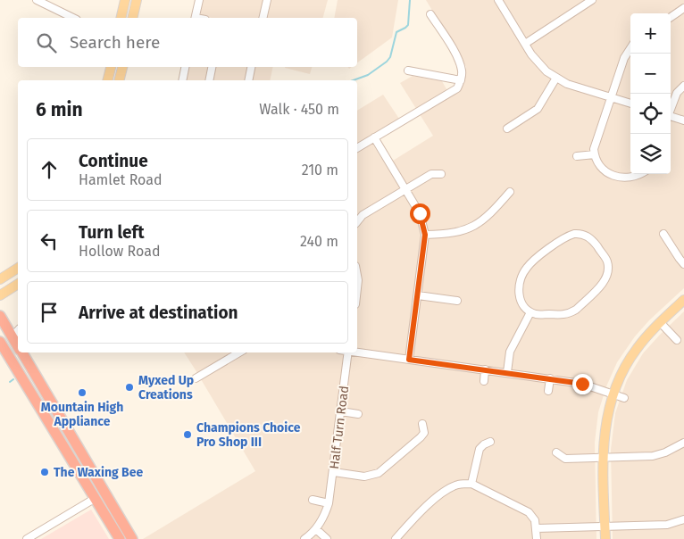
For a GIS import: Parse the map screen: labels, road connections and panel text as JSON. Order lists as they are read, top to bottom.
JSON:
{
  "streets": {
    "street": ["Half Turn Road"]
  },
  "places": [
    "Myxed Up Creations",
    "Mountain High Appliance",
    "Champions Choice Pro Shop III",
    "The Waxing Bee"
  ],
  "page": {
    "map_buttons": ["+", "−"],
    "search": "Search here",
    "heading": ["6 min", "Walk · 450 m"],
    "list": [
      ["Continue", "Hamlet Road", "210 m"],
      ["Turn left", "Hollow Road", "240 m"],
      "Arrive at destination"
    ]
  }
}
